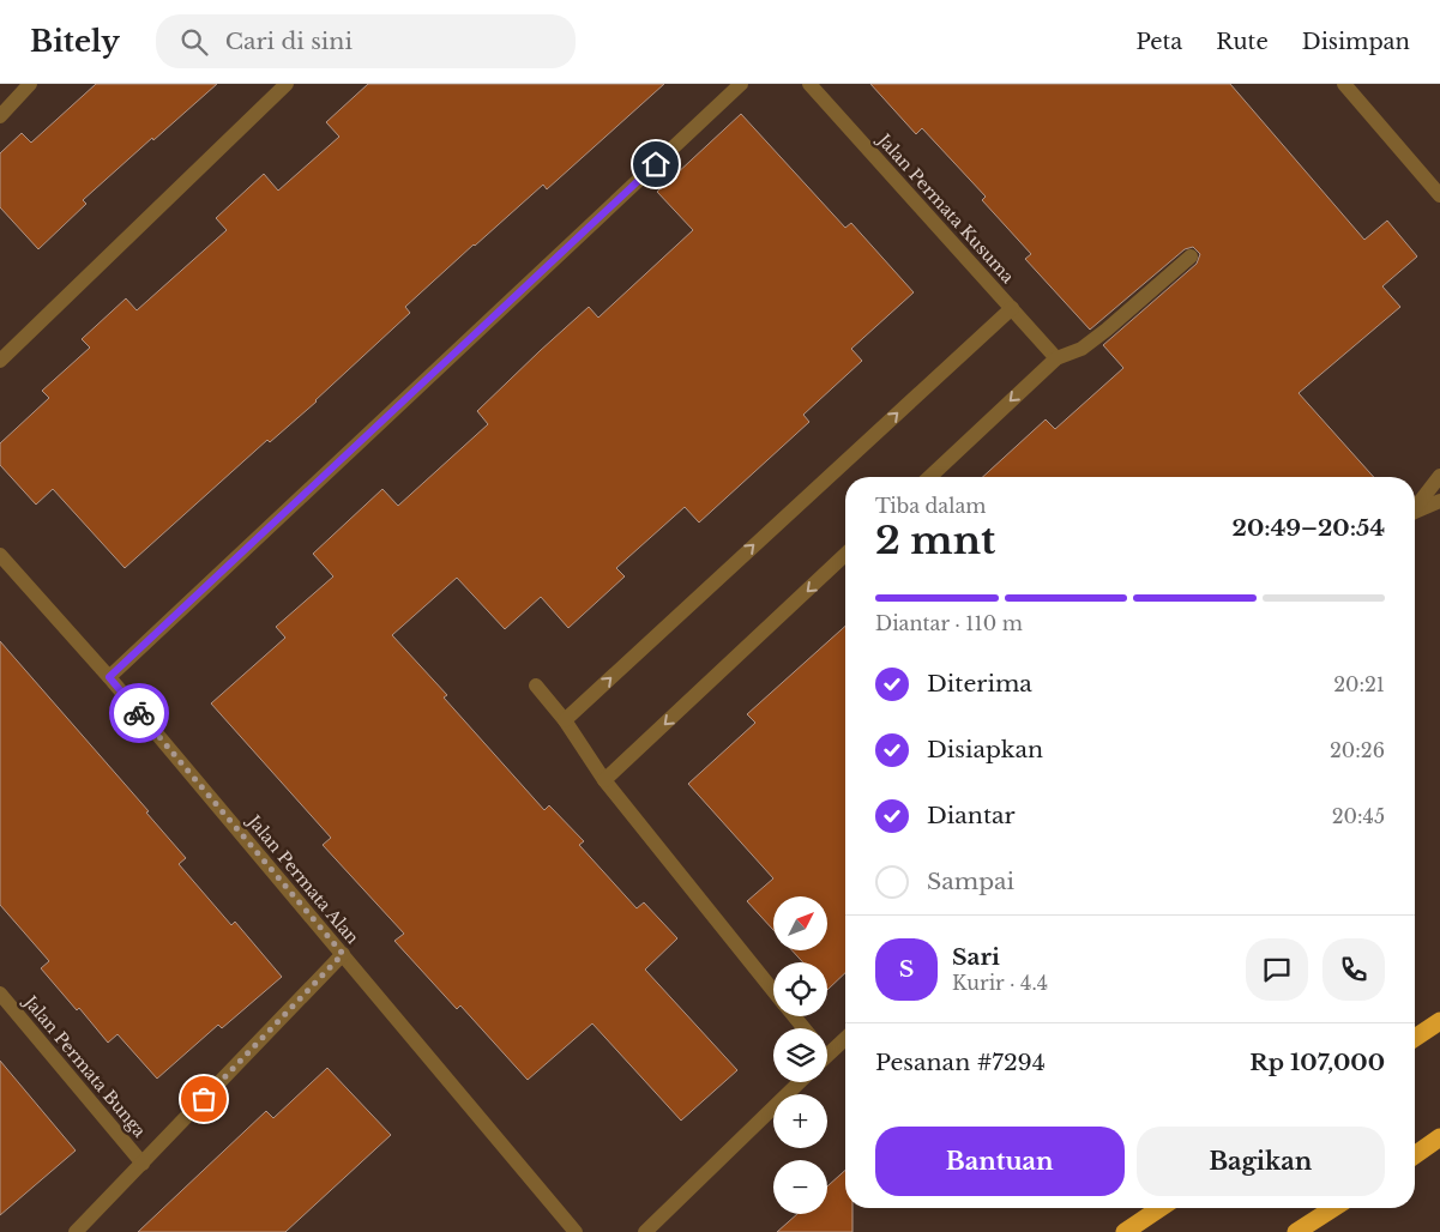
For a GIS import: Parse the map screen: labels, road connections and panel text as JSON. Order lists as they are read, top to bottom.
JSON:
{
  "streets": {
    "street": ["Jalan Permata Kusuma", "Jalan Permata Alan", "Jalan Permata Bunga"]
  },
  "north": "top right",
  "page": {
    "header": "Bitely",
    "search": "Cari di sini",
    "nav": ["Peta", "Rute", "Disimpan"],
    "heading": ["2 mnt", "Tiba dalam", "20:49–20:54"],
    "panel": [
      "Sari",
      "Kurir · 4.4",
      "Pesanan #7294",
      "Rp 107,000"
    ],
    "bar": "Diantar · 110 m",
    "list": [
      ["Diterima", "20:21"],
      ["Disiapkan", "20:26"],
      ["Diantar", "20:45"],
      "Sampai"
    ],
    "map_buttons": ["+", "−"],
    "round": "S",
    "buttons": ["Bantuan", "Bagikan"]
  }
}
